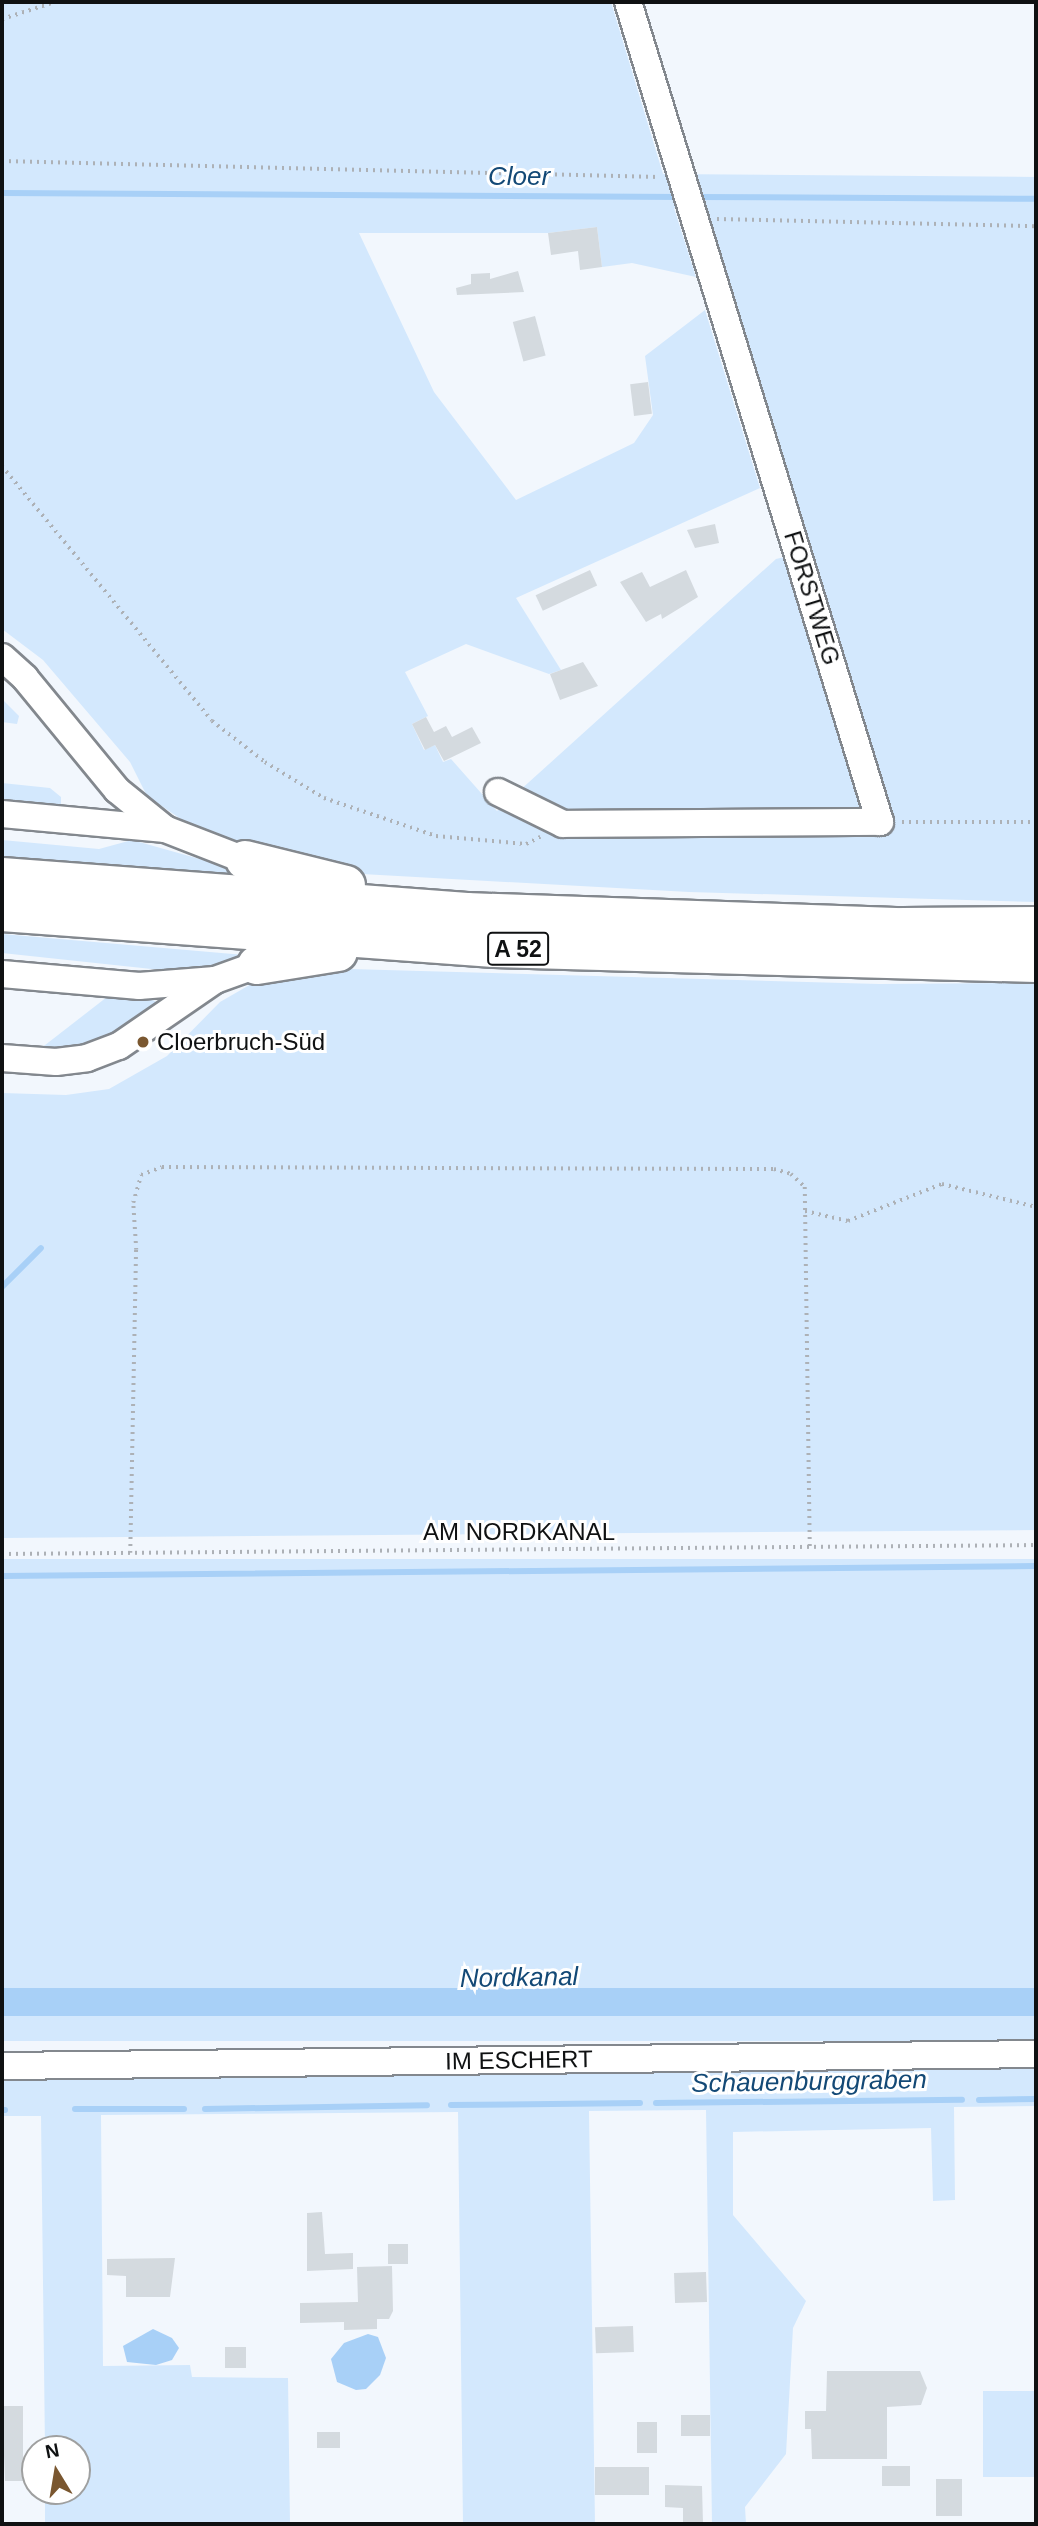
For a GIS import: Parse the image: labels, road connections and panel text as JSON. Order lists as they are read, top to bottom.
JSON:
{
  "streets": {
    "highway": ["A 52"],
    "street": ["FORSTWEG", "IM ESCHERT"],
    "path": ["AM NORDKANAL"]
  },
  "water": ["Cloer", "Nordkanal", "Schauenburggraben"],
  "places": ["Cloerbruch-Süd"],
  "north": "top"
}
